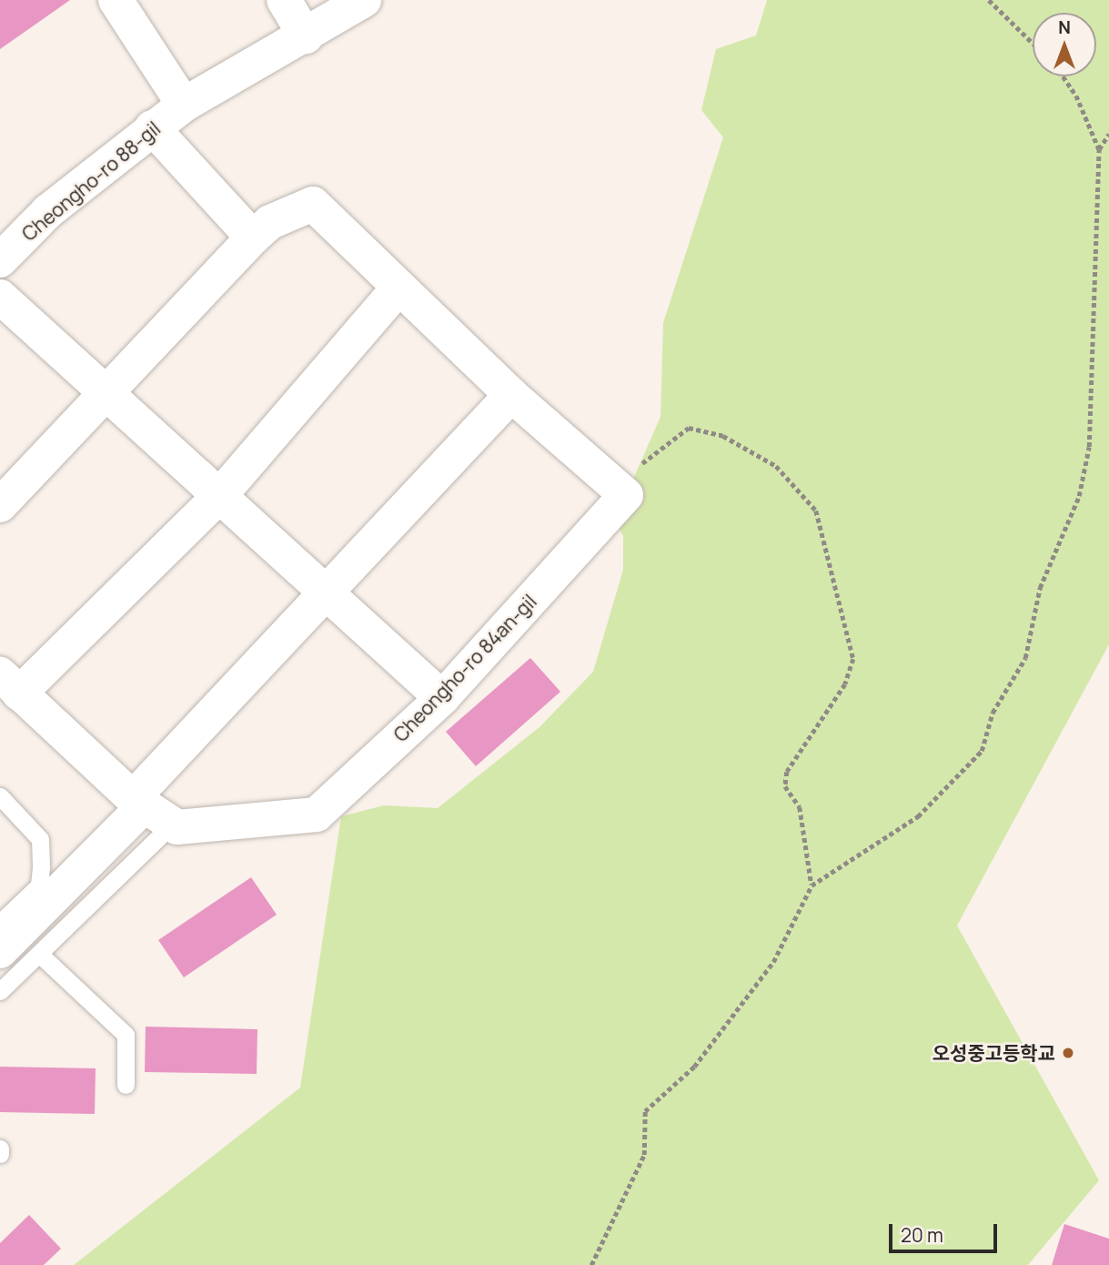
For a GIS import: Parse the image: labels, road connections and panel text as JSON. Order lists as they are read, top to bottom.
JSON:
{
  "streets": {
    "street": ["Cheongho-ro 88-gil", "Cheongho-ro 84an-gil"]
  },
  "places": ["오성중고등학교"],
  "scale_bar": "20 m",
  "north": "top"
}
